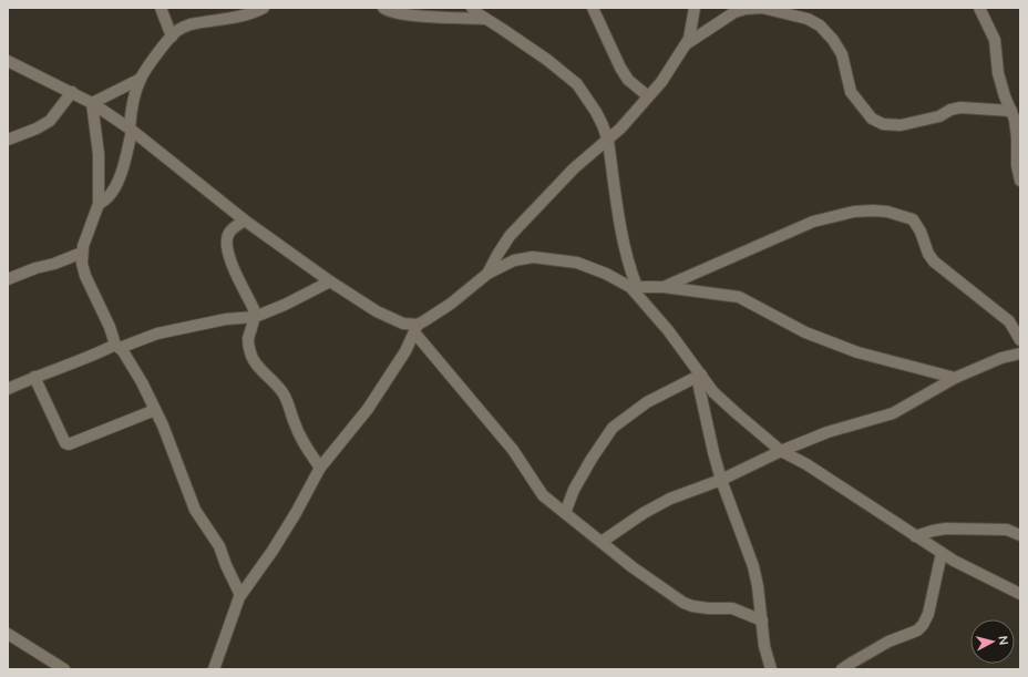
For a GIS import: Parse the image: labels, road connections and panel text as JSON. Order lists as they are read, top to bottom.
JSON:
{
  "north": "right"
}
